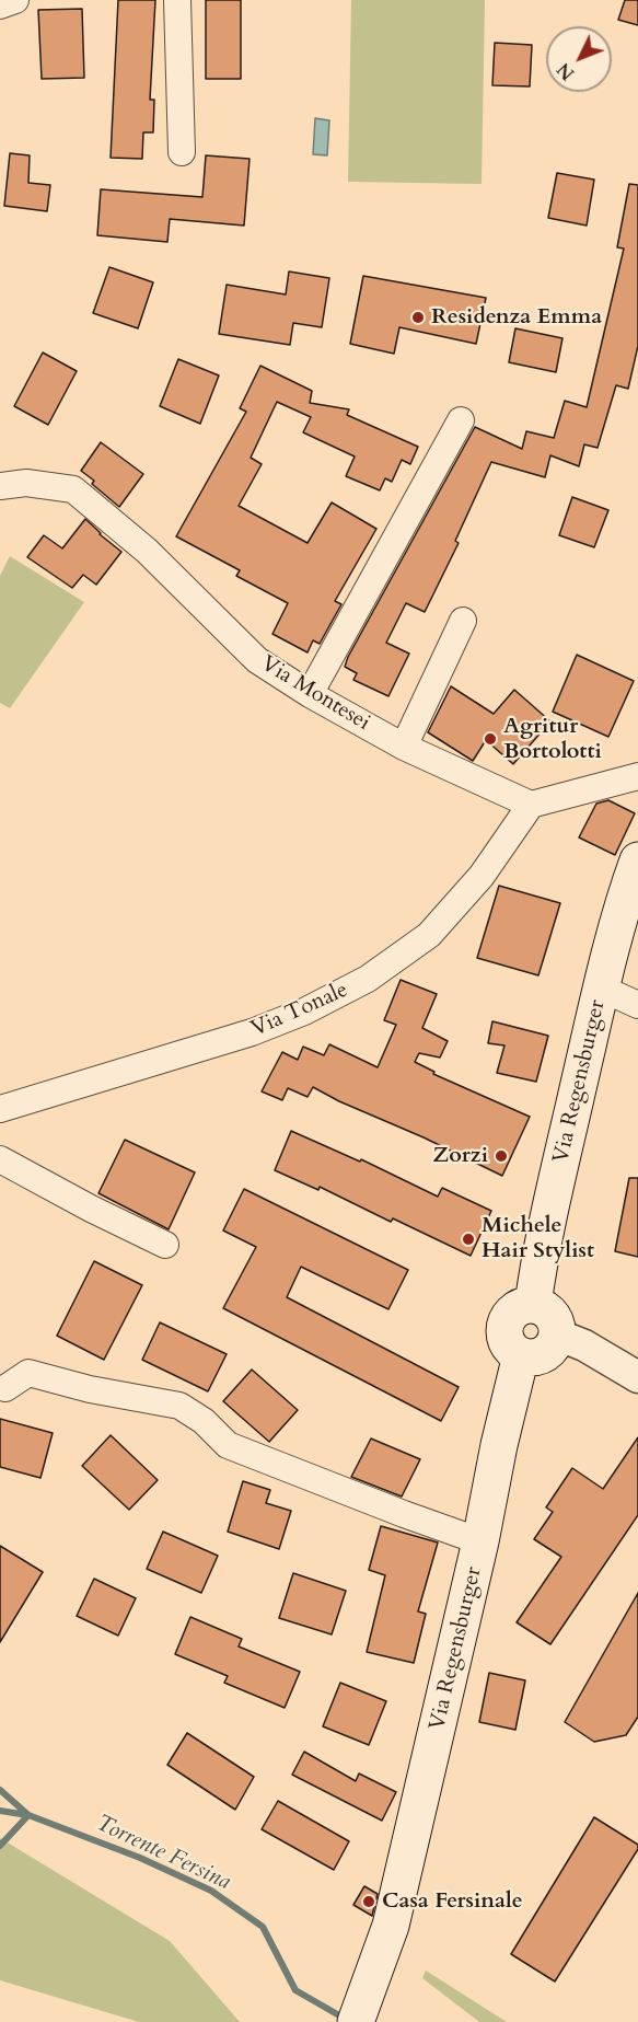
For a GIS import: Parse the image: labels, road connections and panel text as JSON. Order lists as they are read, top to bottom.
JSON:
{
  "streets": {
    "main road": ["Via Regensburger"],
    "street": ["Via Montesei", "Via Tonale"]
  },
  "crossings": [
    ["Via Montesei", "Via Tonale"]
  ],
  "water": ["Torrente Fersina"],
  "places": [
    "Residenza Emma",
    "Agritur Bortolotti",
    "Zorzi",
    "Michele Hair Stylist",
    "Casa Fersinale"
  ],
  "north": "bottom left"
}
